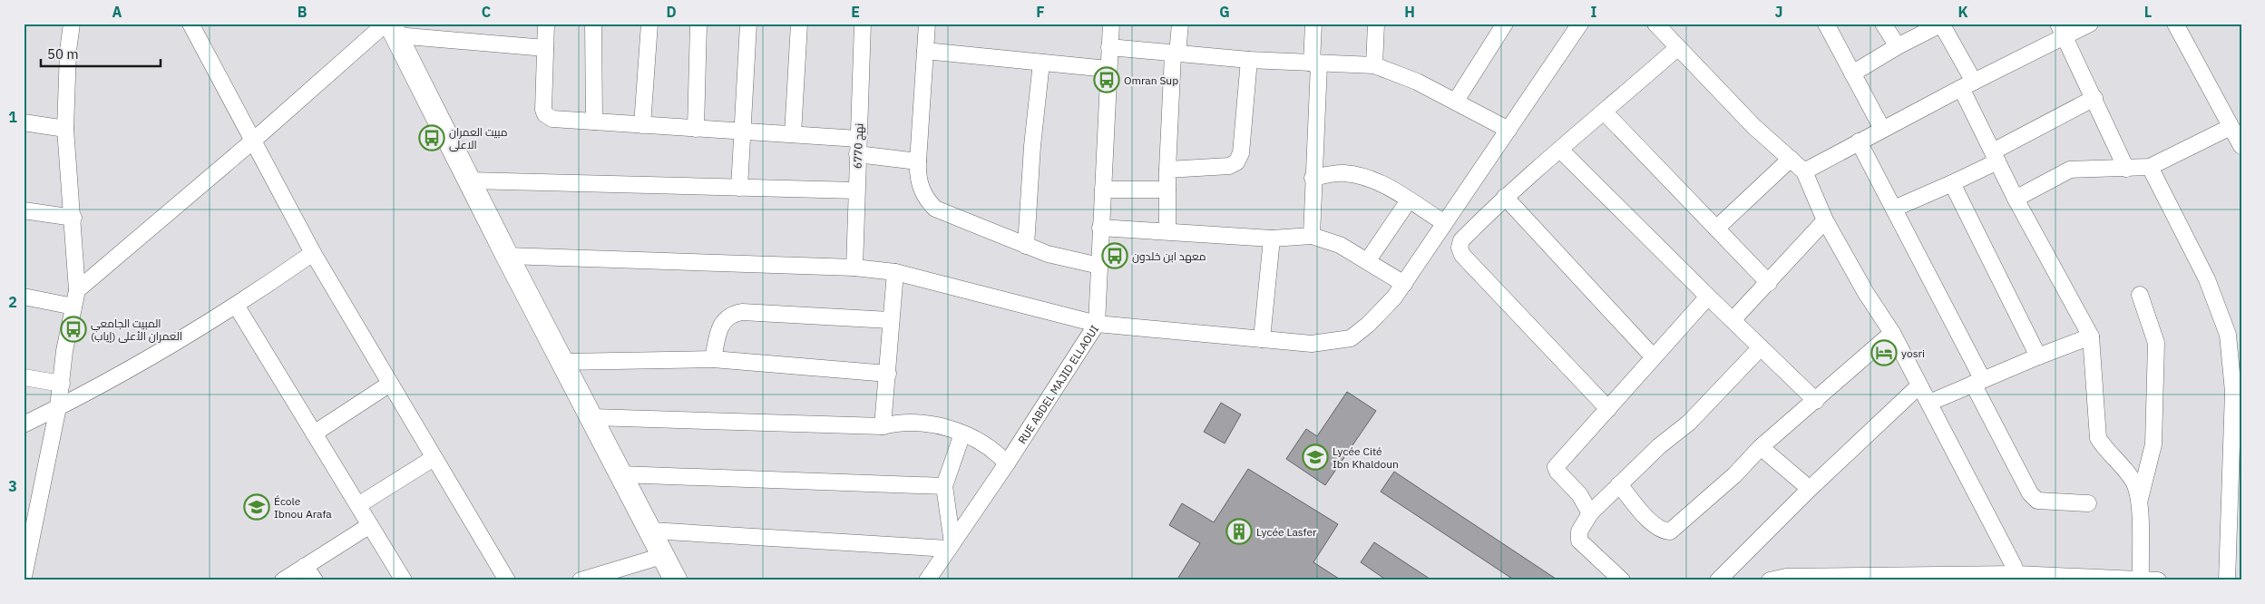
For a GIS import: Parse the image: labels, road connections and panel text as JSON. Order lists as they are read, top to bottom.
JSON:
{
  "streets": {
    "street": ["نهج 6770", "RUE ABDEL MAJID ELLAOUI"]
  },
  "places": {
    "bus stop": [
      "Omran Sup",
      "مبيت العمران الاعلى",
      "معهد ابن خلدون",
      "المبيت الجامعي العمران الأعلى (إياب)"
    ],
    "hotel": ["yosri"],
    "school or university": ["Lycée Cité Ibn Khaldoun", "École Ibnou Arafa"],
    "building": ["Lycée Lasfer"]
  },
  "scale_bar": "50 m",
  "grid": {
    "columns": [
      "A",
      "B",
      "C",
      "D",
      "E",
      "F",
      "G",
      "H",
      "I",
      "J",
      "K",
      "L"
    ],
    "rows": ["1", "2", "3"]
  }
}
